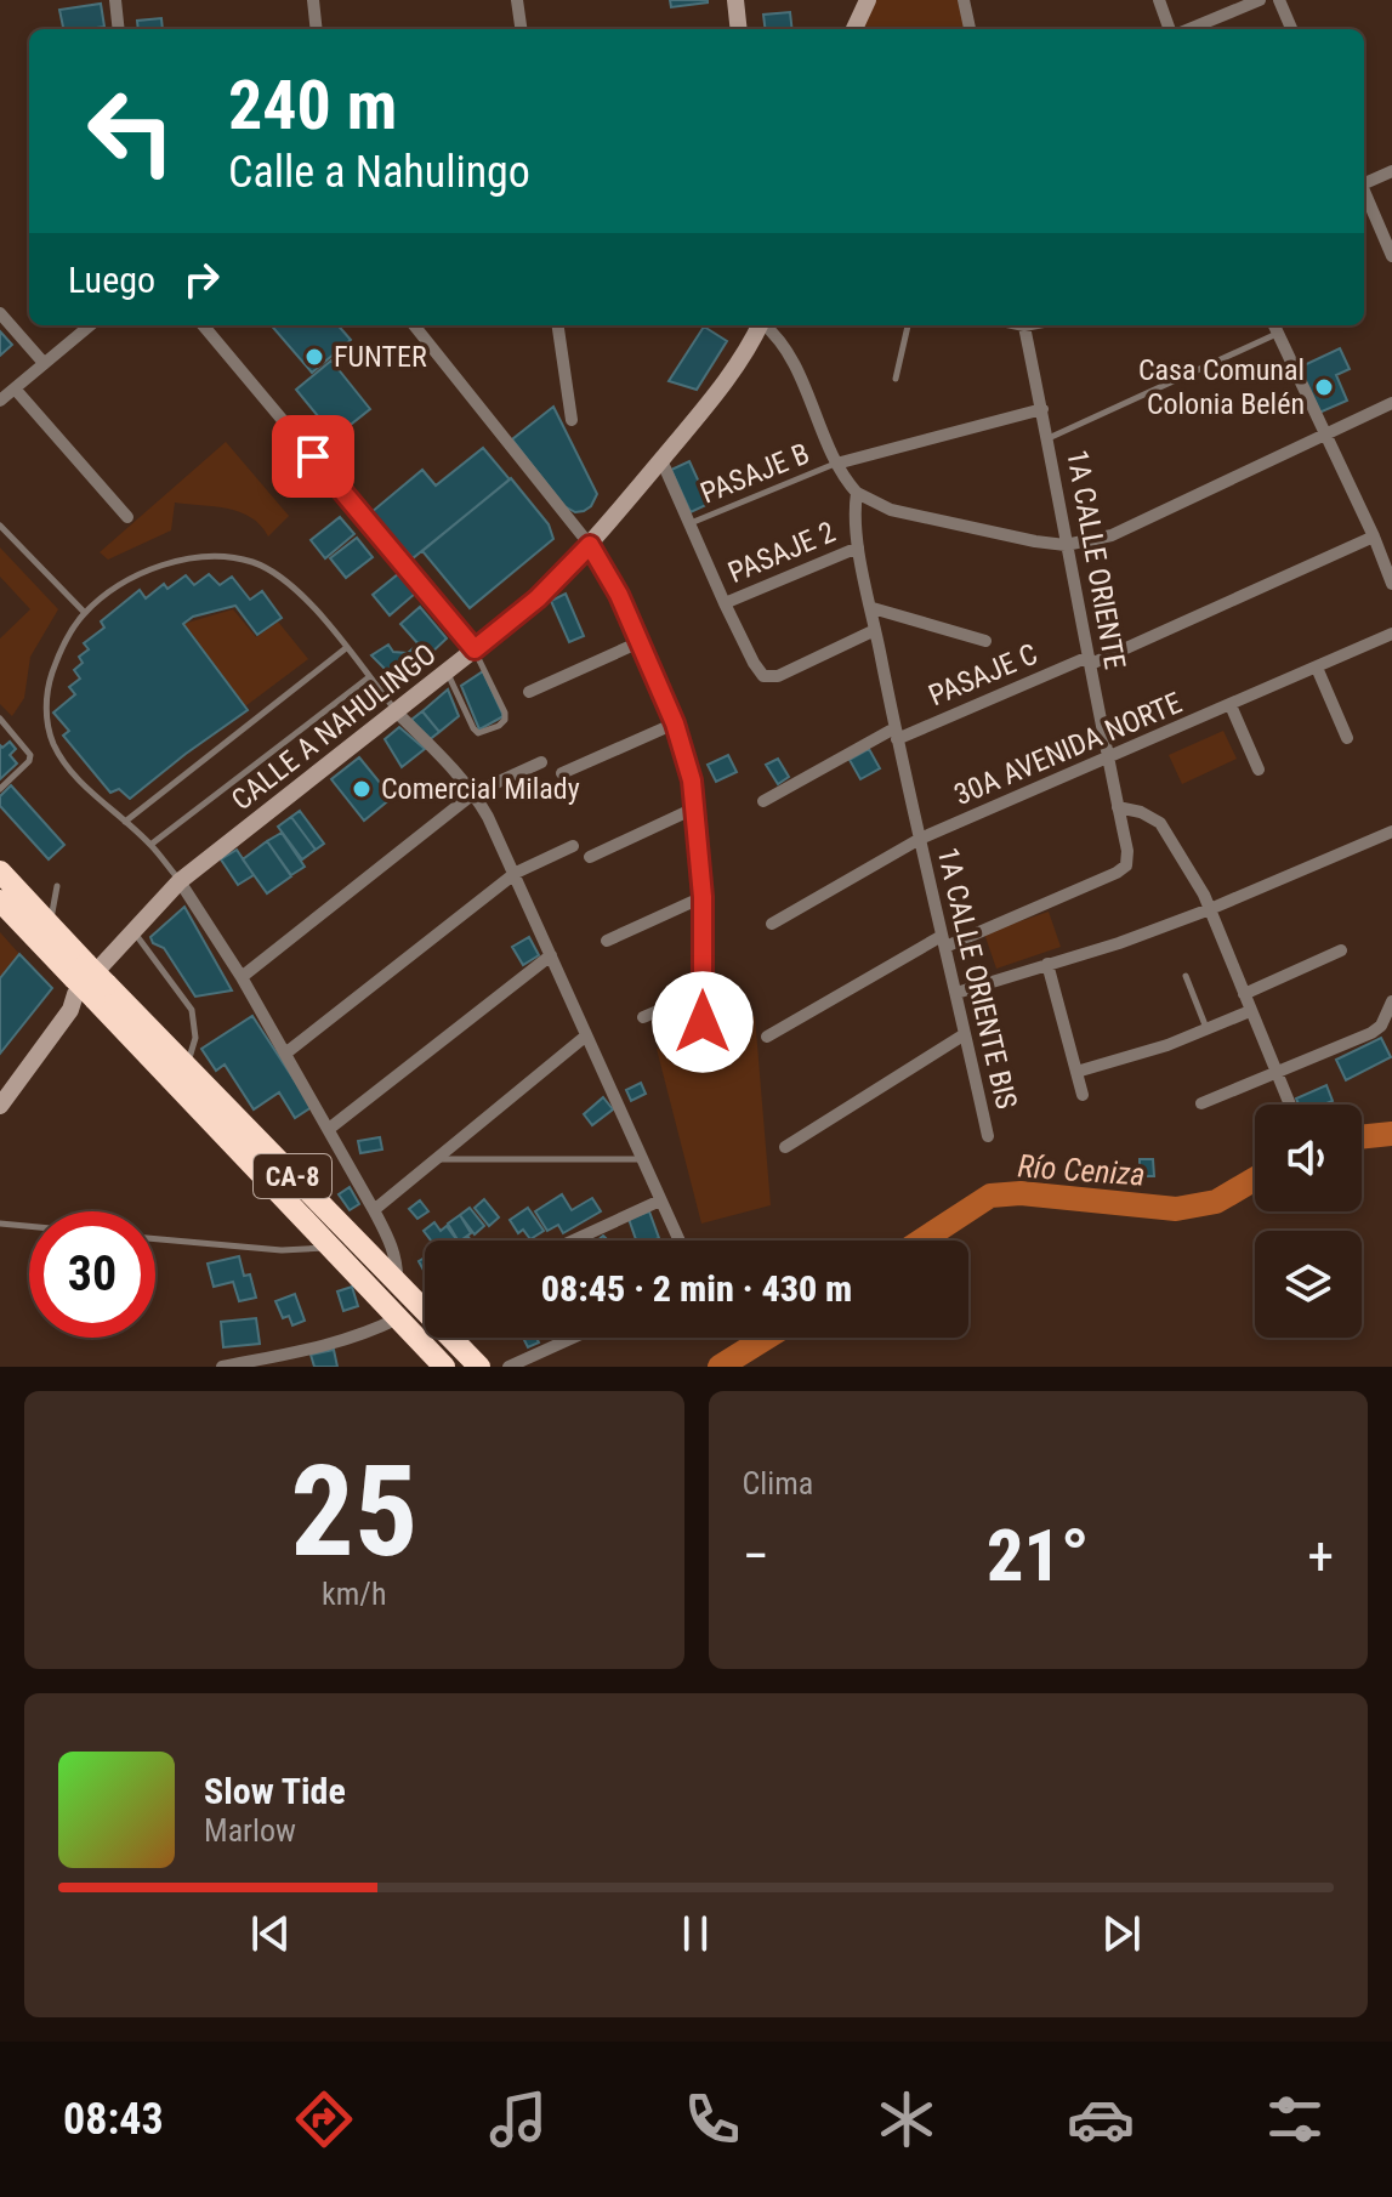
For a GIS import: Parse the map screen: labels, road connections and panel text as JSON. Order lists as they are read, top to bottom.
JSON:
{
  "streets": {
    "highway": ["CA-8"],
    "street": [
      "PASAJE 2",
      "1A CALLE ORIENTE",
      "PASAJE C",
      "CALLE A NAHULINGO",
      "30A AVENIDA NORTE",
      "1A CALLE ORIENTE BIS"
    ],
    "lane": ["PASAJE B"]
  },
  "crossings": [
    ["PASAJE 2", "1A CALLE ORIENTE BIS"],
    ["1A CALLE ORIENTE", "PASAJE C"],
    ["1A CALLE ORIENTE", "30A AVENIDA NORTE"],
    ["1A CALLE ORIENTE", "1A CALLE ORIENTE BIS"],
    ["PASAJE C", "1A CALLE ORIENTE BIS"],
    ["30A AVENIDA NORTE", "1A CALLE ORIENTE BIS"]
  ],
  "water": ["Río Ceniza"],
  "places": ["FUNTER", "Casa Comunal Colonia Belén", "Comercial Milady"],
  "page": {
    "turn": ["240 m", "Calle a Nahulingo"],
    "then": "Luego",
    "limit": "30",
    "trip": "08:45 · 2 min · 430 m",
    "tile": [
      ["25", "km/h"],
      "Clima"
    ],
    "heat": ["−", "21°", "+"],
    "song": ["Slow Tide", "Marlow"],
    "tabs": "08:43"
  }
}
